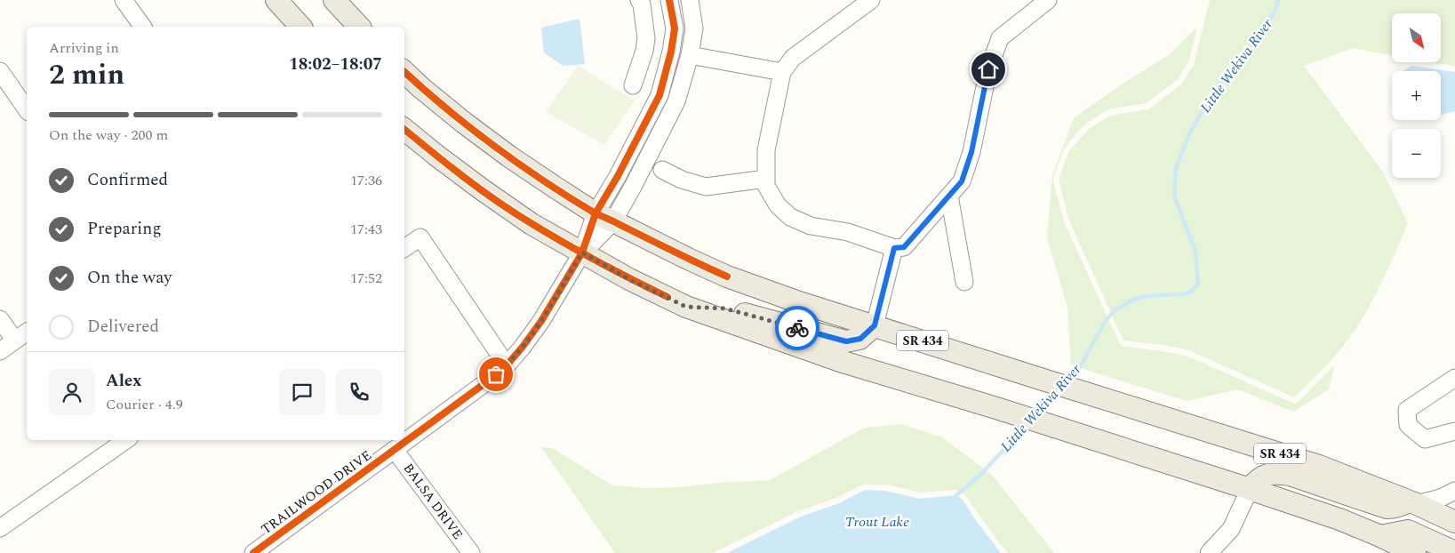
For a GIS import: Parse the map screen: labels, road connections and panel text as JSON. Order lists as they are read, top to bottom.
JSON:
{
  "streets": {
    "main road": ["SR 434"],
    "street": ["TRAILWOOD DRIVE", "BALSA DRIVE"]
  },
  "crossings": [
    ["SR 434", "TRAILWOOD DRIVE"],
    ["TRAILWOOD DRIVE", "BALSA DRIVE"]
  ],
  "water": ["Little Wekiva River", "Trout Lake"],
  "north": "bottom right",
  "page": {
    "map_buttons": ["+", "−"],
    "heading": ["2 min", "Arriving in", "18:02–18:07"],
    "panel": ["Alex", "Courier · 4.9"],
    "bar": "On the way · 200 m",
    "list": [
      ["Confirmed", "17:36"],
      ["Preparing", "17:43"],
      ["On the way", "17:52"],
      "Delivered"
    ]
  }
}
